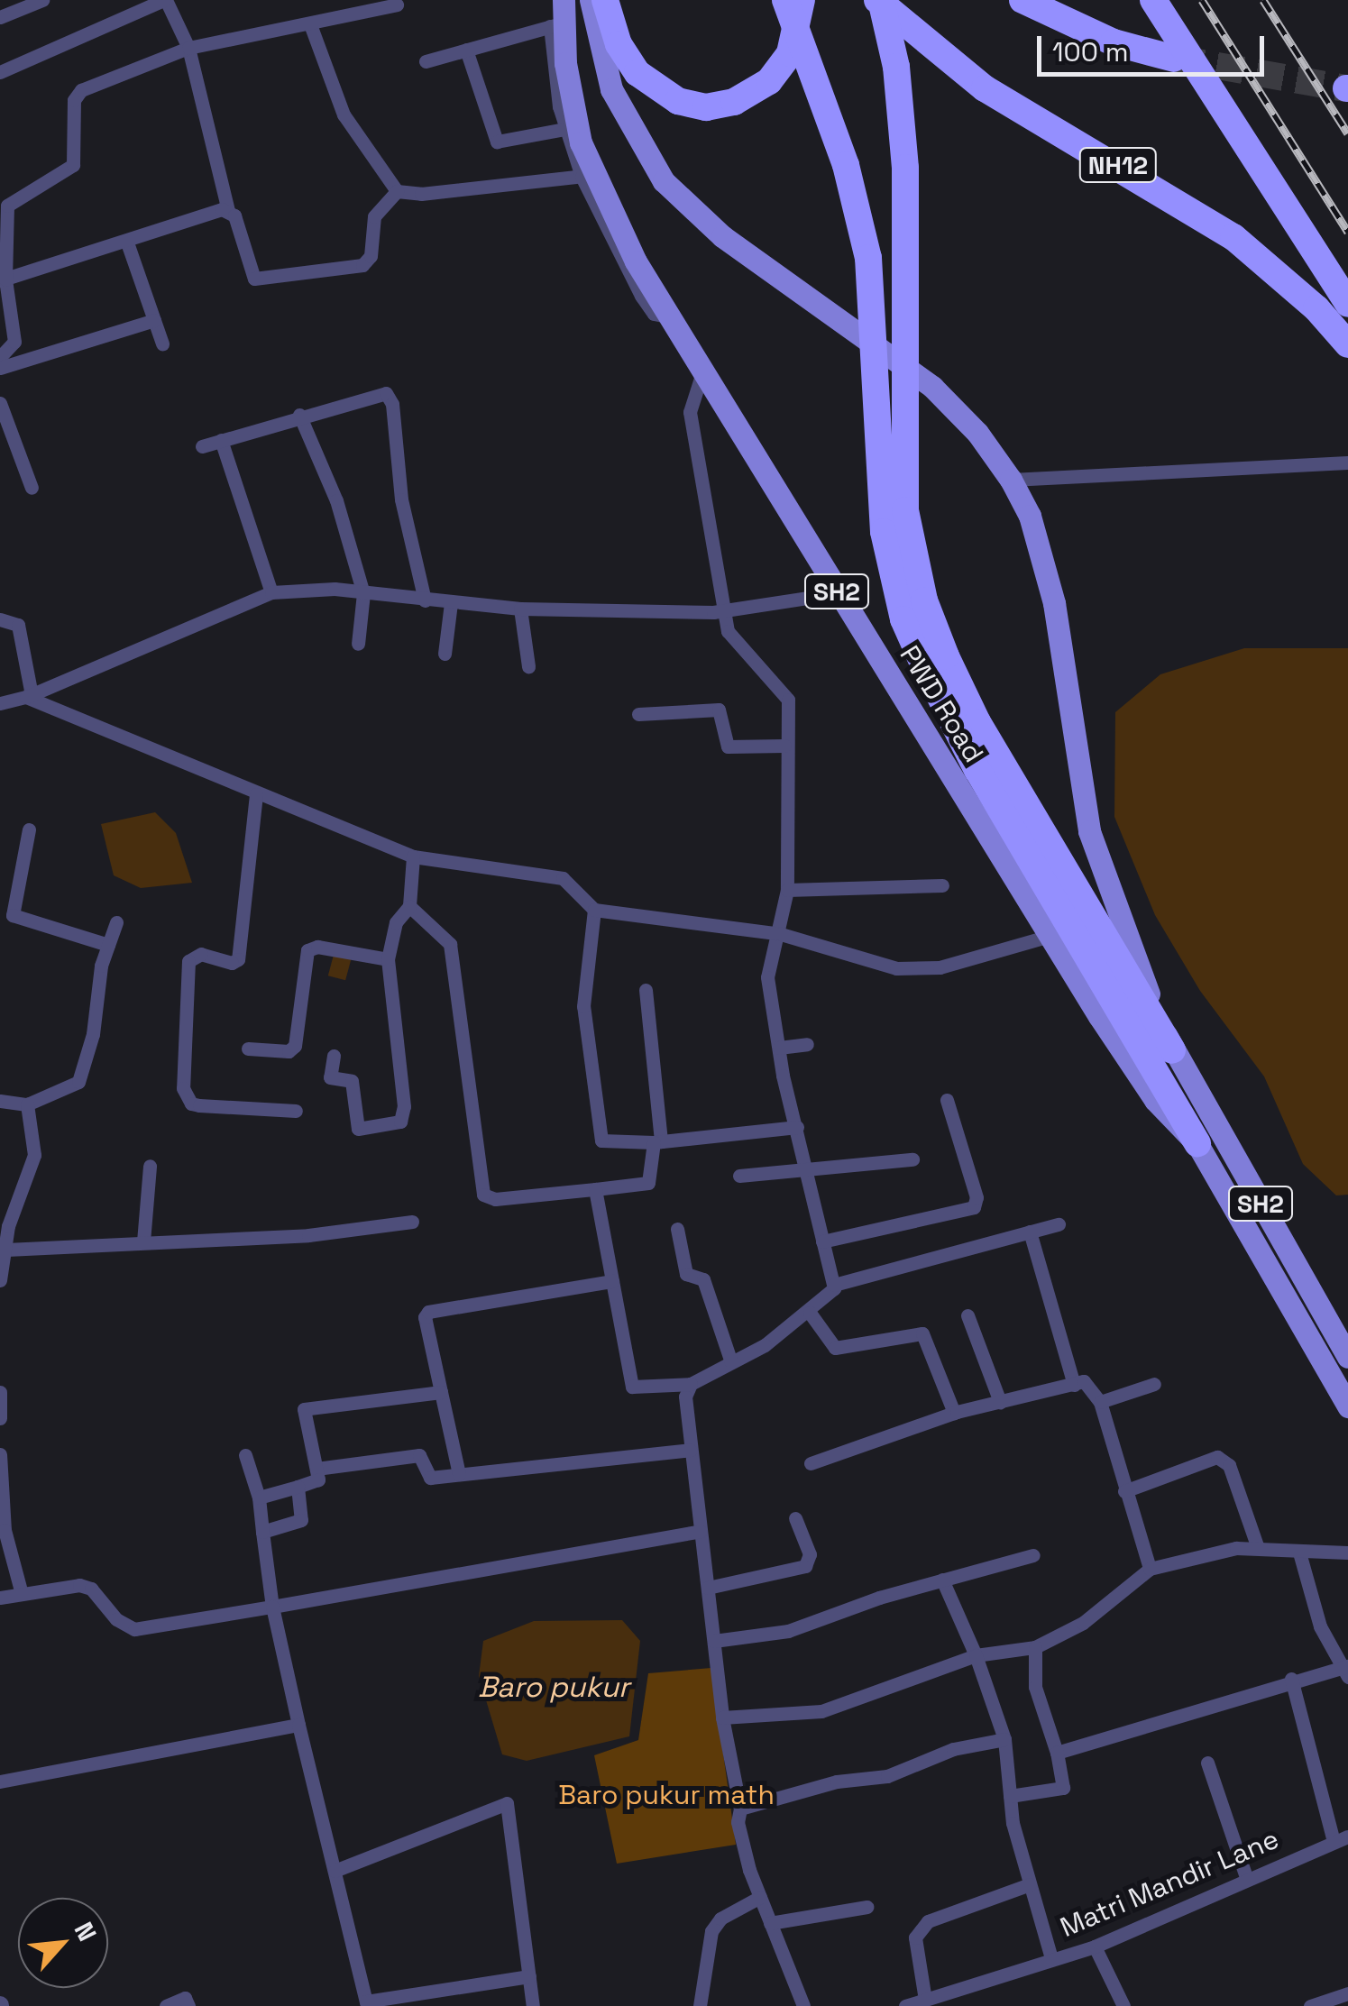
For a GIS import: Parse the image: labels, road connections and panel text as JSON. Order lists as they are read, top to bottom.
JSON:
{
  "streets": {
    "highway": ["NH12"],
    "main road": ["SH2", "PWD Road"],
    "street": ["Matri Mandir Lane"]
  },
  "water": ["Baro pukur"],
  "parks": ["Baro pukur math"],
  "scale_bar": "100 m",
  "north": "top right"
}
